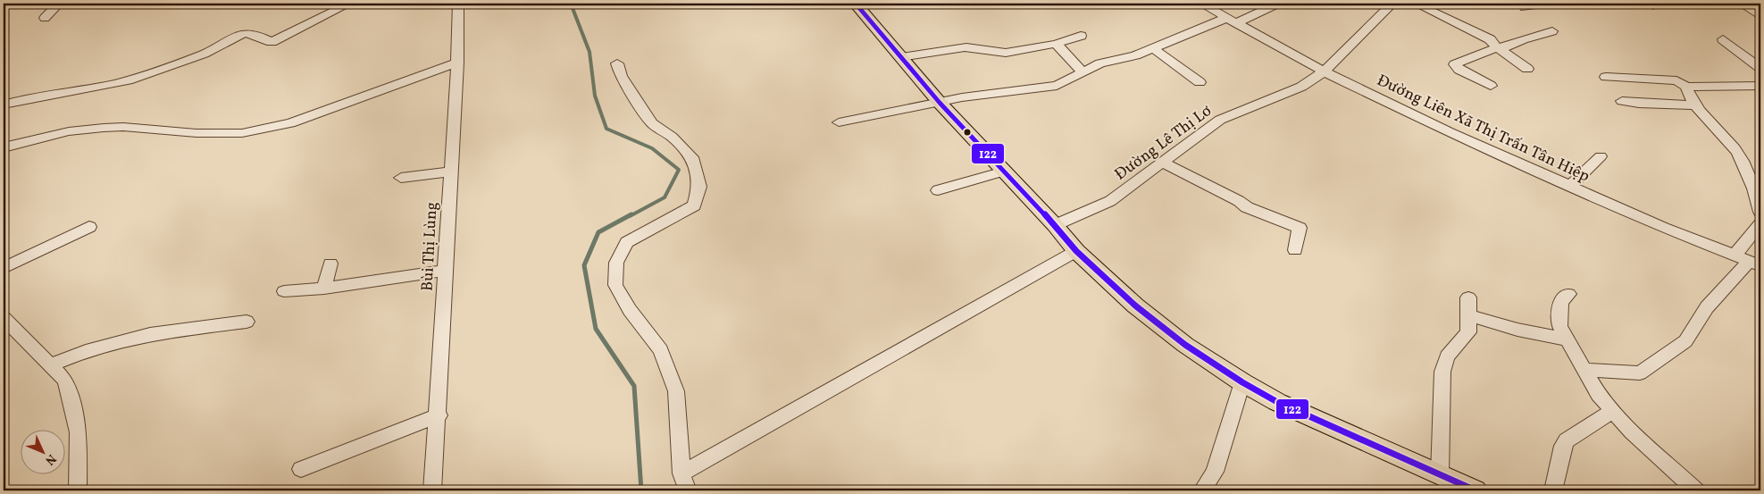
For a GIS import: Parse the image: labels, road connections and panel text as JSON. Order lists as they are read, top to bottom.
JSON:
{
  "streets": {
    "street": ["Đường Liên Xã Thị Trấn Tân Hiệp", "Đường Lê Thị Lơ", "Bùi Thị Lùng"]
  },
  "crossings": [
    ["Đường Liên Xã Thị Trấn Tân Hiệp", "Đường Lê Thị Lơ"]
  ],
  "lines": ["transit line 122"],
  "north": "bottom right"
}
